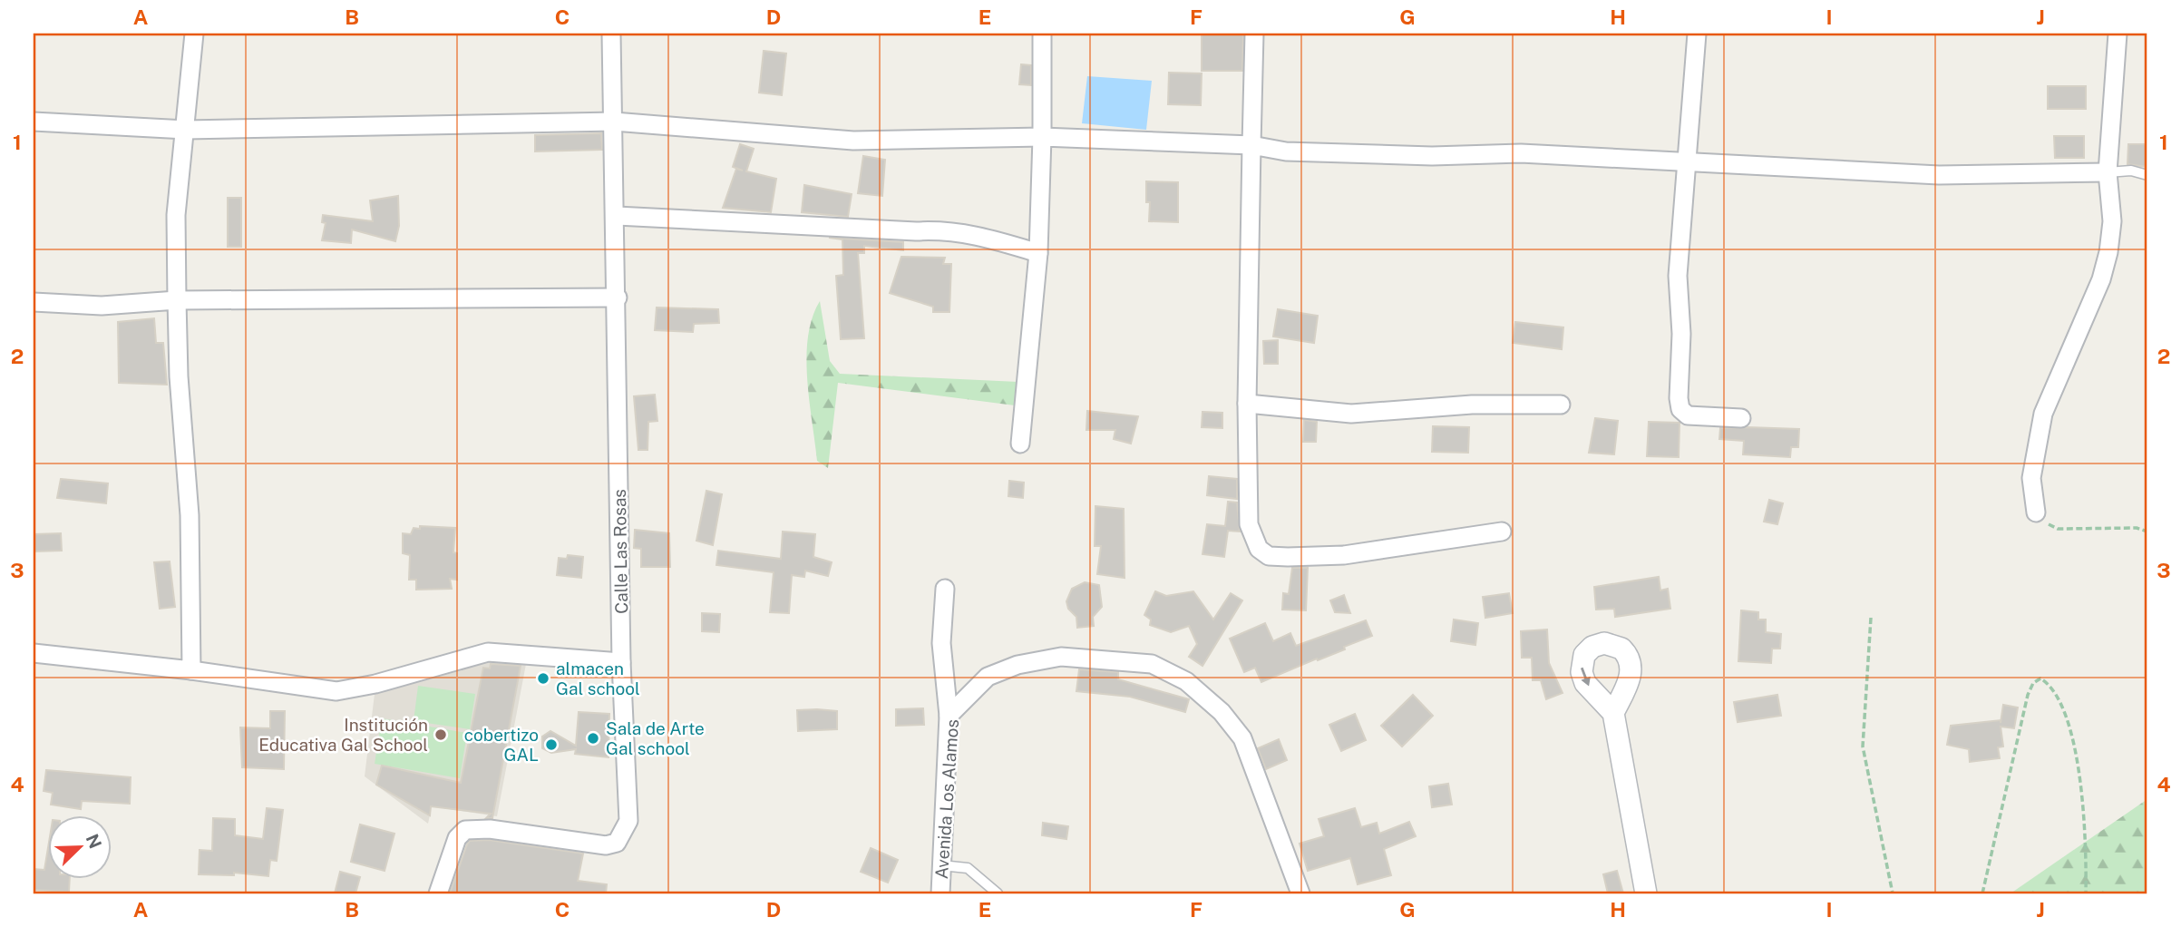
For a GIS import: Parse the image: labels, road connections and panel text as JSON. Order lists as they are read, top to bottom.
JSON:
{
  "streets": {
    "street": ["Calle Las Rosas", "Avenida Los Alamos"]
  },
  "places": [
    "almacen Gal school",
    "Institución Educativa Gal School",
    "Sala de Arte Gal school",
    "cobertizo GAL"
  ],
  "north": "top right",
  "grid": {
    "columns": [
      "A",
      "B",
      "C",
      "D",
      "E",
      "F",
      "G",
      "H",
      "I",
      "J"
    ],
    "rows": [
      "1",
      "2",
      "3",
      "4"
    ]
  }
}
